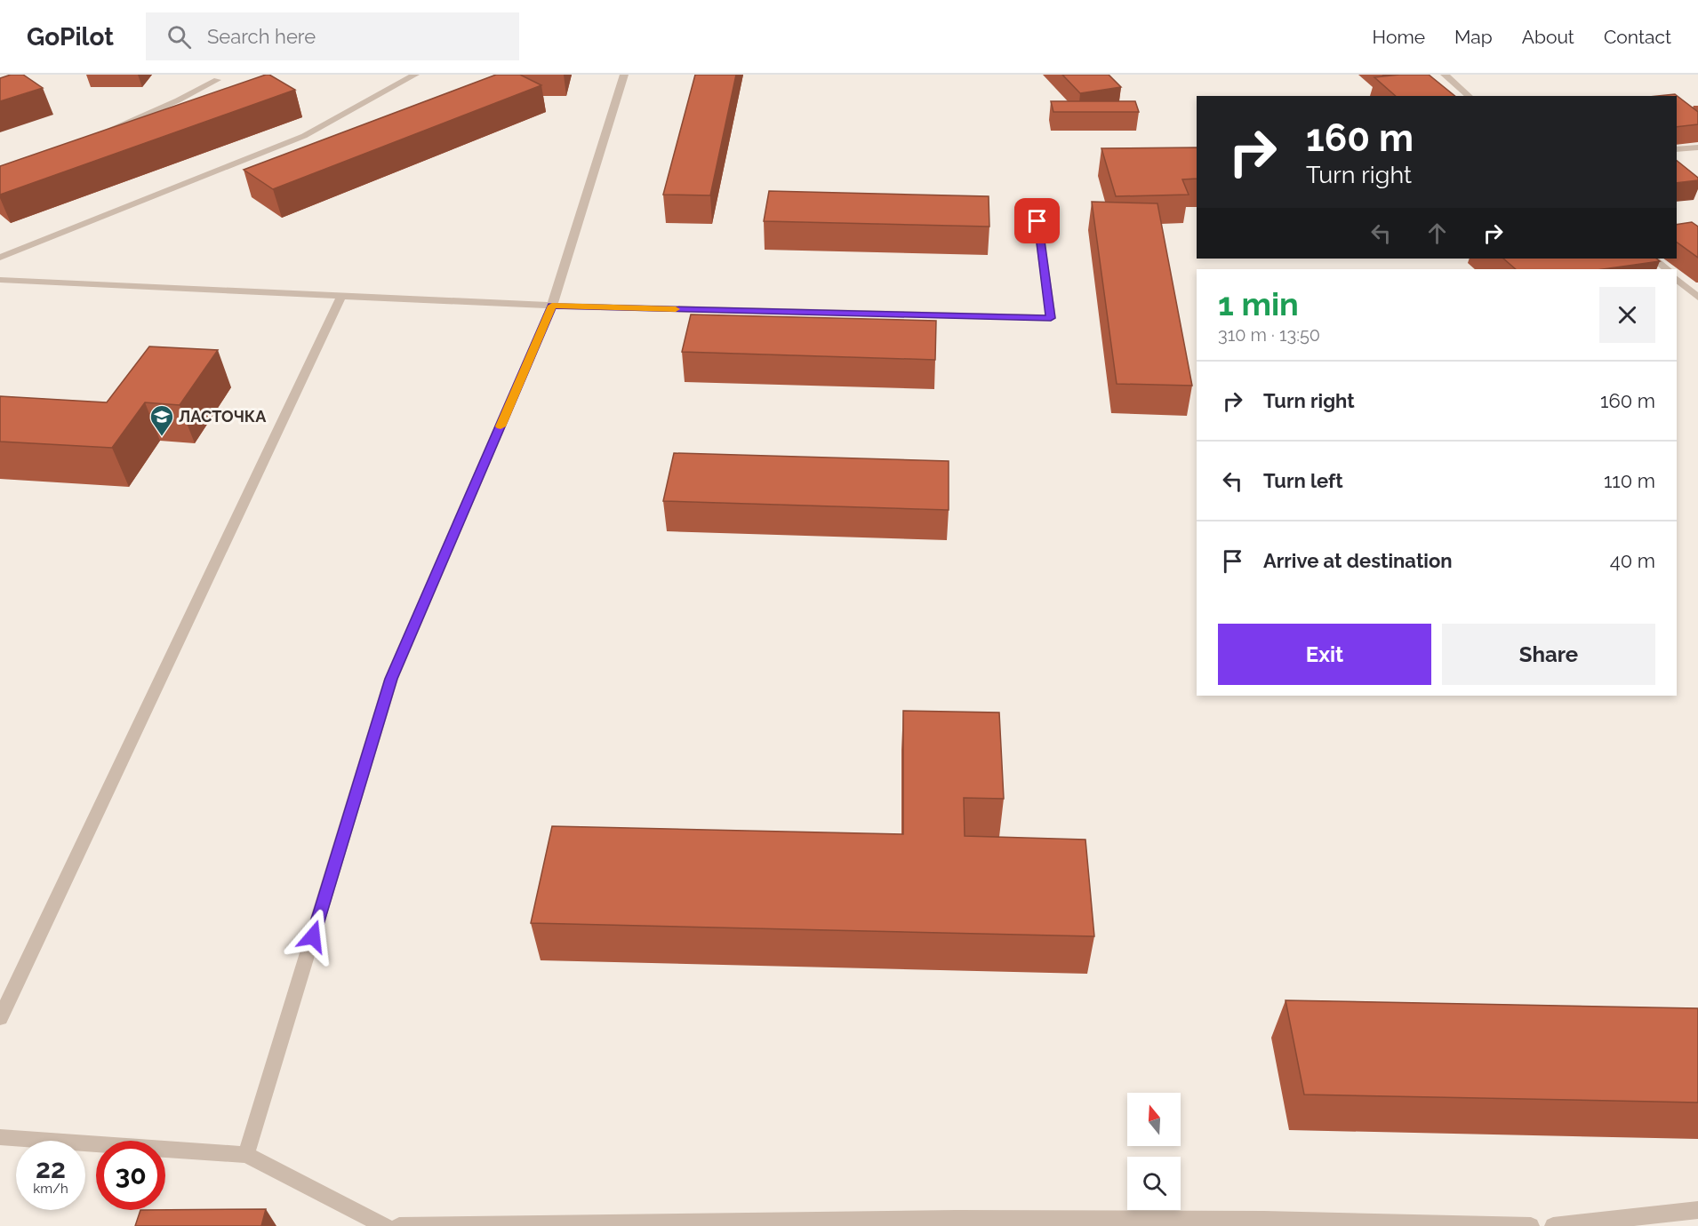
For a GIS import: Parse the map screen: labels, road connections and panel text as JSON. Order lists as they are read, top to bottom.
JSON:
{
  "places": {
    "school or university": ["ЛАСТОЧКА"]
  },
  "north": "top",
  "page": {
    "header": "GoPilot",
    "search": "Search here",
    "nav": [
      "Home",
      "Map",
      "About",
      "Contact"
    ],
    "turn": ["160 m", "Turn right"],
    "heading": ["1 min", "310 m · 13:50"],
    "list": [
      {
        "name": "Turn right",
        "value": "160 m"
      },
      {
        "name": "Turn left",
        "value": "110 m"
      },
      {
        "name": "Arrive at destination",
        "value": "40 m"
      }
    ],
    "buttons": ["Exit", "Share"],
    "speed": "22 km/h",
    "limit": "30"
  }
}
